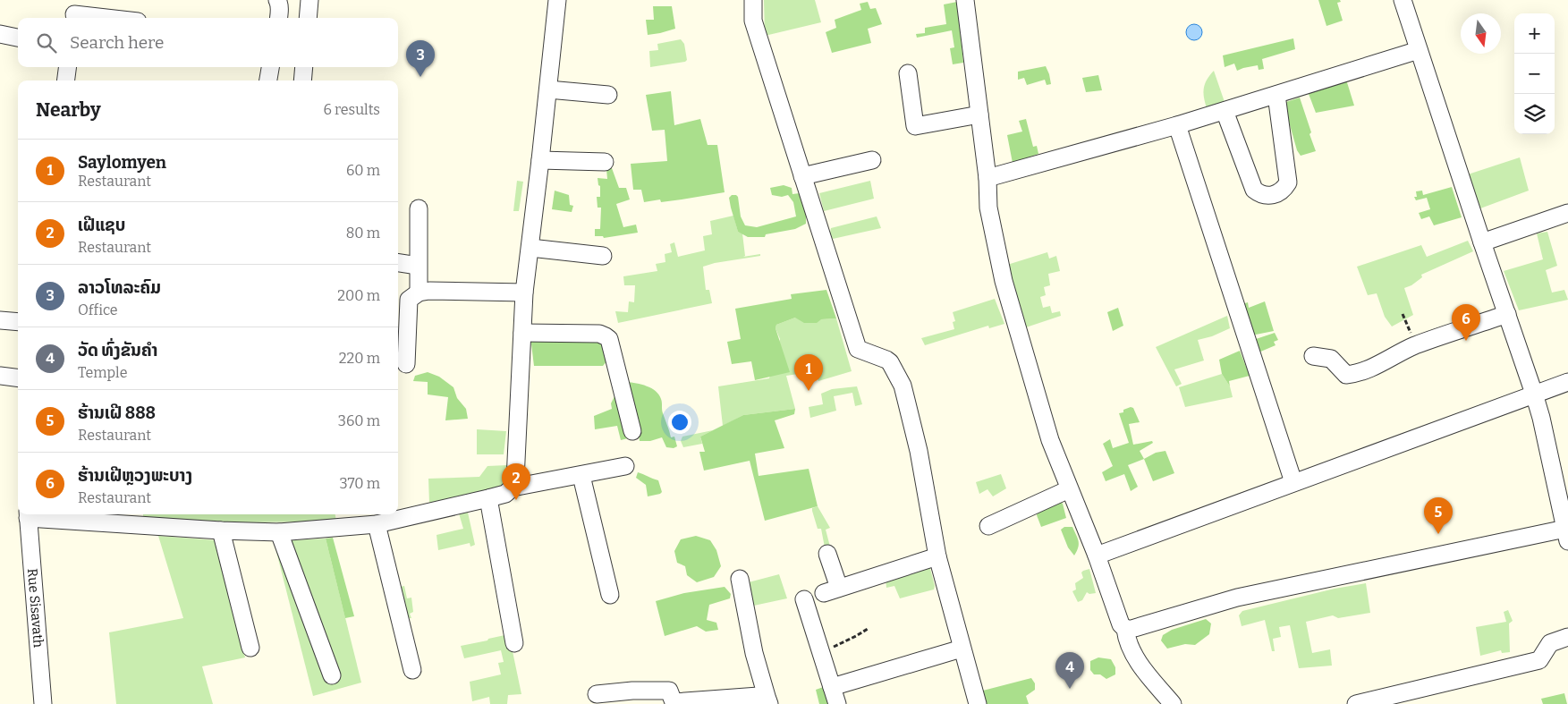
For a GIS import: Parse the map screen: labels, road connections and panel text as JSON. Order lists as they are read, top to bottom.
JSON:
{
  "streets": {
    "street": ["Rue Sisavath"]
  },
  "north": "bottom",
  "page": {
    "map_buttons": ["+", "−"],
    "search": "Search here",
    "pins": [
      "3",
      "6",
      "1",
      "2",
      "5",
      "4"
    ],
    "heading": ["Nearby", "6 results"],
    "list": [
      {
        "mark": "1",
        "name": "Saylomyen",
        "note": "Restaurant",
        "value": "60 m"
      },
      {
        "mark": "2",
        "name": "ເຝີແຊບ",
        "note": "Restaurant",
        "value": "80 m"
      },
      {
        "mark": "3",
        "name": "ລາວໂທລະຄົມ",
        "note": "Office",
        "value": "200 m"
      },
      {
        "mark": "4",
        "name": "ວັດ ທົ່ງຂັນຄຳ",
        "note": "Temple",
        "value": "220 m"
      },
      {
        "mark": "5",
        "name": "ຮ້ານເຝີ 888",
        "note": "Restaurant",
        "value": "360 m"
      },
      {
        "mark": "6",
        "name": "ຮ້ານເຝີຫຼວງພະບາງ",
        "note": "Restaurant",
        "value": "370 m"
      }
    ]
  }
}
